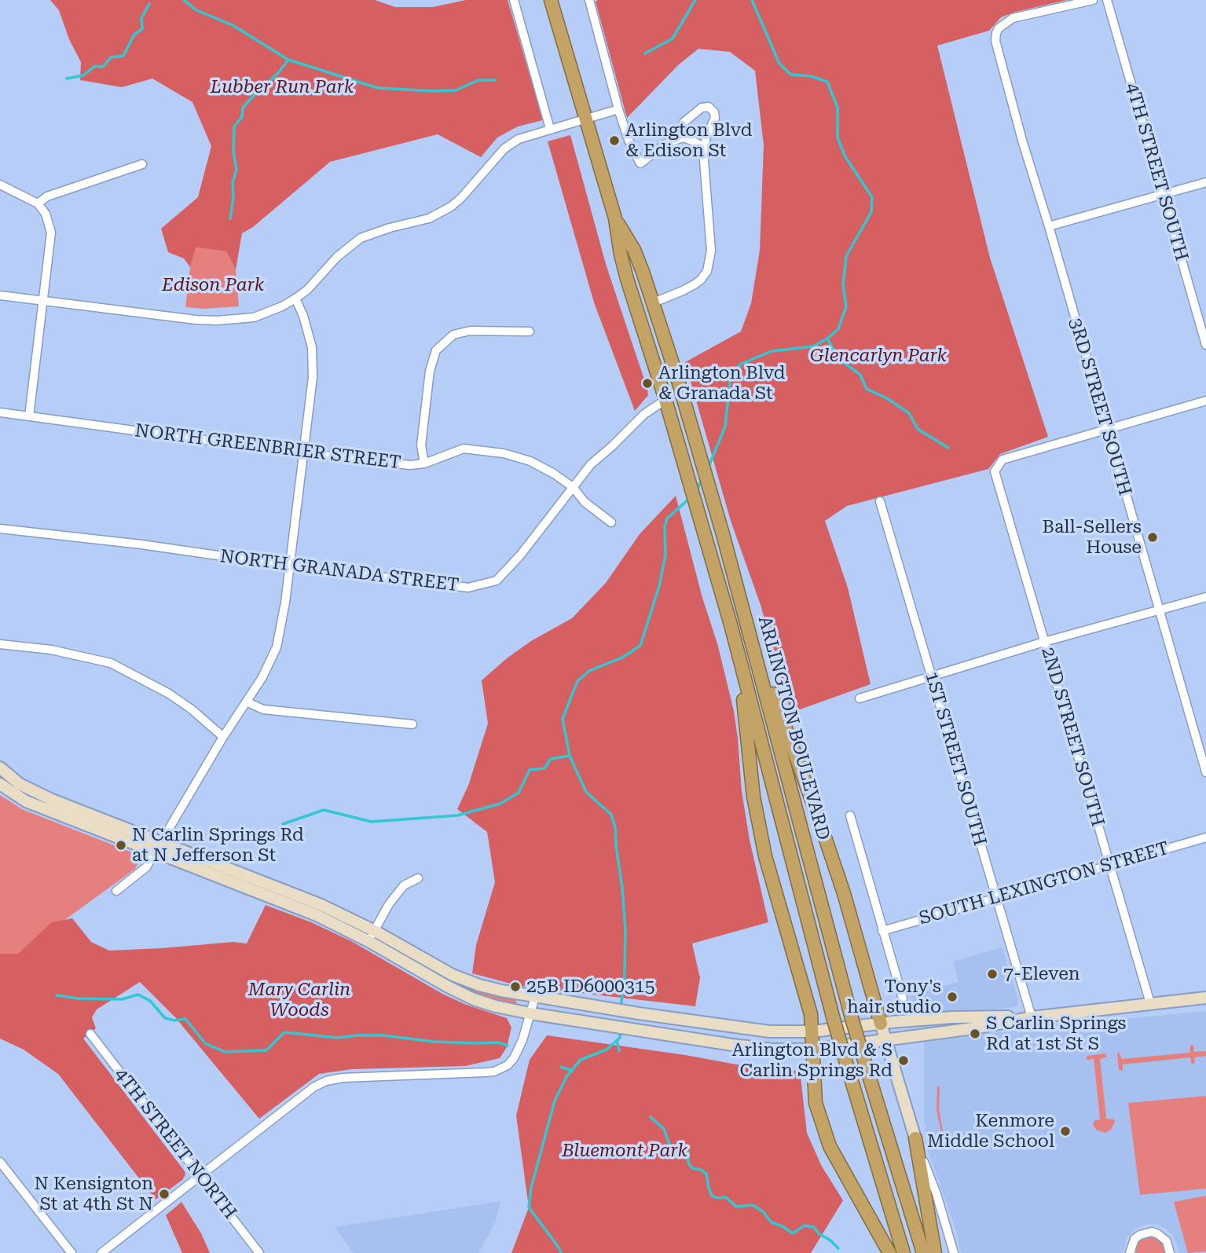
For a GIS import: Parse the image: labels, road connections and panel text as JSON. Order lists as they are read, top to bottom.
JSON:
{
  "streets": {
    "highway": ["ARLINGTON BOULEVARD"],
    "street": [
      "4TH STREET SOUTH",
      "3RD STREET SOUTH",
      "NORTH GREENBRIER STREET",
      "NORTH GRANADA STREET",
      "2ND STREET SOUTH",
      "1ST STREET SOUTH",
      "SOUTH LEXINGTON STREET",
      "4TH STREET NORTH"
    ]
  },
  "crossings": [
    ["3RD STREET SOUTH", "2ND STREET SOUTH"],
    ["NORTH GREENBRIER STREET", "NORTH GRANADA STREET"],
    ["NORTH GRANADA STREET", "ARLINGTON BOULEVARD"],
    ["2ND STREET SOUTH", "SOUTH LEXINGTON STREET"],
    ["1ST STREET SOUTH", "SOUTH LEXINGTON STREET"]
  ],
  "parks": [
    "Lubber Run Park",
    "Edison Park",
    "Glencarlyn Park",
    "Mary Carlin Woods",
    "Bluemont Park"
  ],
  "places": [
    "Arlington Blvd & Edison St",
    "Arlington Blvd & Granada St",
    "Ball-Sellers House",
    "N Carlin Springs Rd at N Jefferson St",
    "7-Eleven",
    "25B ID6000315",
    "Tony's hair studio",
    "S Carlin Springs Rd at 1st St S",
    "Arlington Blvd & S Carlin Springs Rd",
    "Kenmore Middle School",
    "N Kensignton St at 4th St N"
  ]
}
